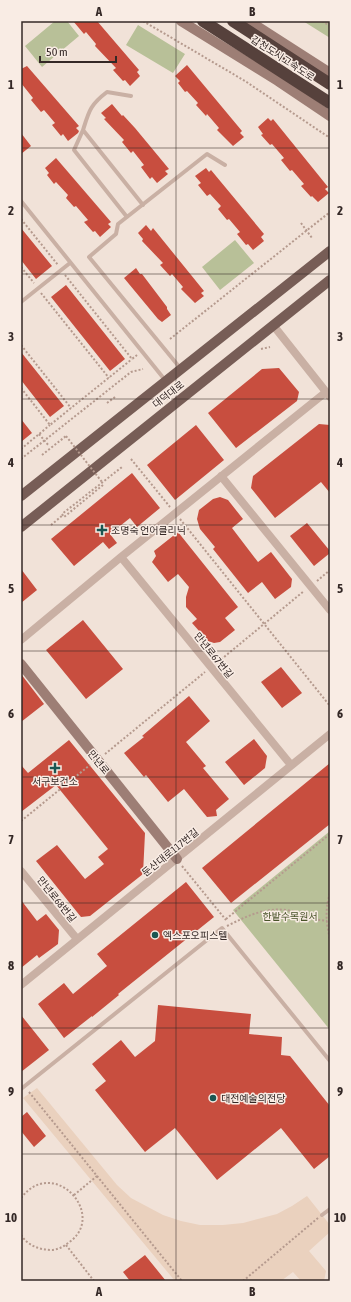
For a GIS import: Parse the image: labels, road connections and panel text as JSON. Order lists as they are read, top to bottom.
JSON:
{
  "streets": {
    "highway": ["갑천도시고속도로"],
    "main road": ["대덕대로"],
    "street": [
      "만년로67번길",
      "만년로",
      "둔산대로117번길",
      "만년로68번길"
    ]
  },
  "crossings": [
    ["만년로67번길", "둔산대로117번길"],
    ["만년로", "둔산대로117번길"],
    ["둔산대로117번길", "만년로68번길"]
  ],
  "parks": ["한밭수목원서"],
  "places": {
    "health": ["조명숙 언어클리닉", "서구보건소"],
    "other": ["엑스포오피스텔", "대전예술의전당"]
  },
  "scale_bar": "50 m",
  "grid": {
    "columns": ["A", "B"],
    "rows": [
      "1",
      "2",
      "3",
      "4",
      "5",
      "6",
      "7",
      "8",
      "9",
      "10"
    ]
  }
}
